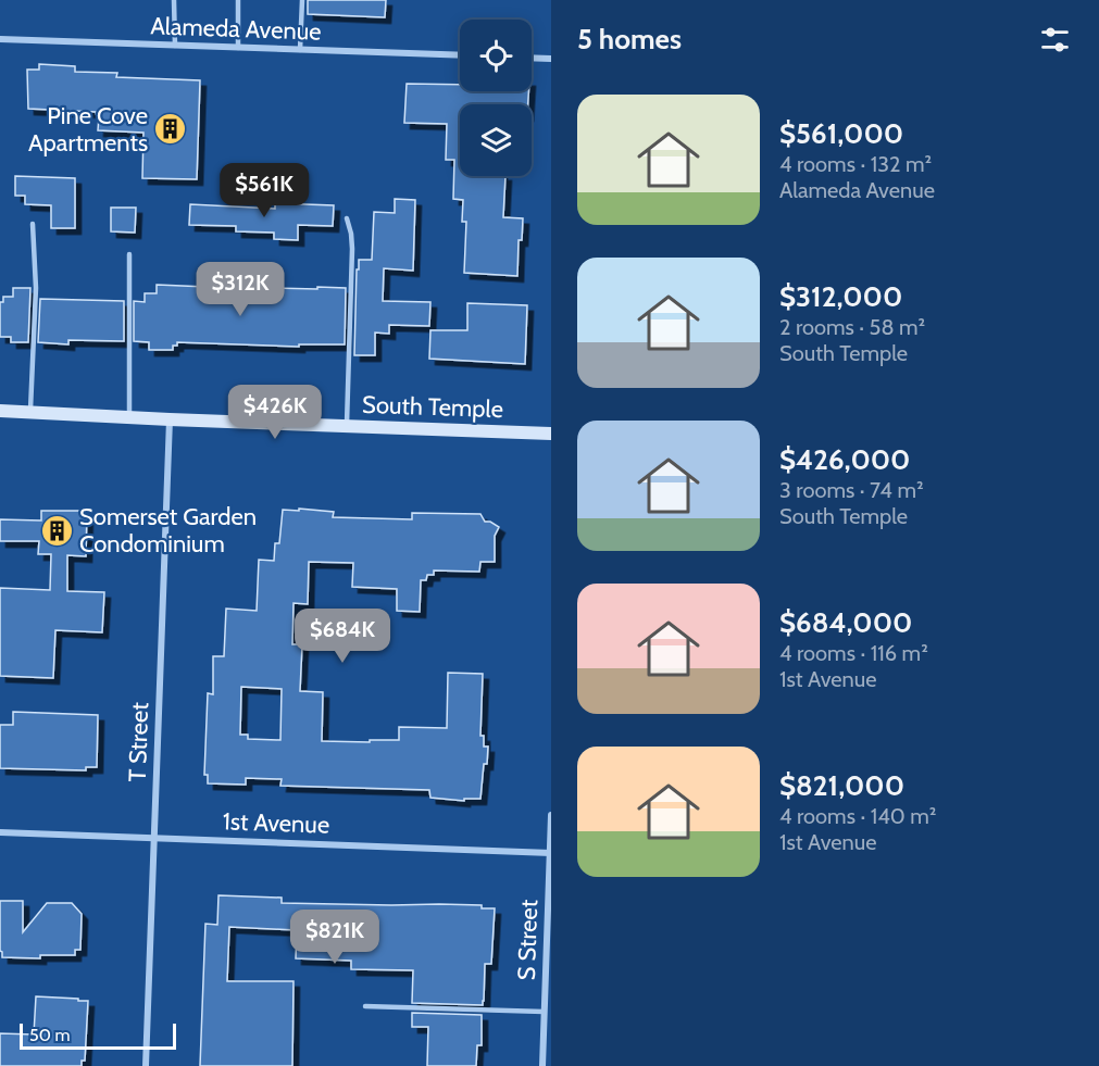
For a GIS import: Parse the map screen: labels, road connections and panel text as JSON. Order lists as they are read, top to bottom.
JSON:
{
  "streets": {
    "main road": ["South Temple"],
    "street": [
      "Alameda Avenue",
      "T Street",
      "1st Avenue",
      "S Street"
    ]
  },
  "crossings": [
    ["South Temple", "T Street"],
    ["T Street", "1st Avenue"],
    ["1st Avenue", "S Street"]
  ],
  "places": {
    "building": ["Pine Cove Apartments", "Somerset Garden Condominium"]
  },
  "scale_bar": "50 m",
  "page": {
    "heading": "5 homes",
    "list": [
      {
        "name": "$561,000",
        "note": "4 rooms · 132 m² · Alameda Avenue"
      },
      {
        "name": "$312,000",
        "note": "2 rooms · 58 m² · South Temple"
      },
      {
        "name": "$426,000",
        "note": "3 rooms · 74 m² · South Temple"
      },
      {
        "name": "$684,000",
        "note": "4 rooms · 116 m² · 1st Avenue"
      },
      {
        "name": "$821,000",
        "note": "4 rooms · 140 m² · 1st Avenue"
      }
    ],
    "price": [
      "$561K",
      "$312K",
      "$426K",
      "$684K",
      "$821K"
    ],
    "scale": "50 m"
  }
}
